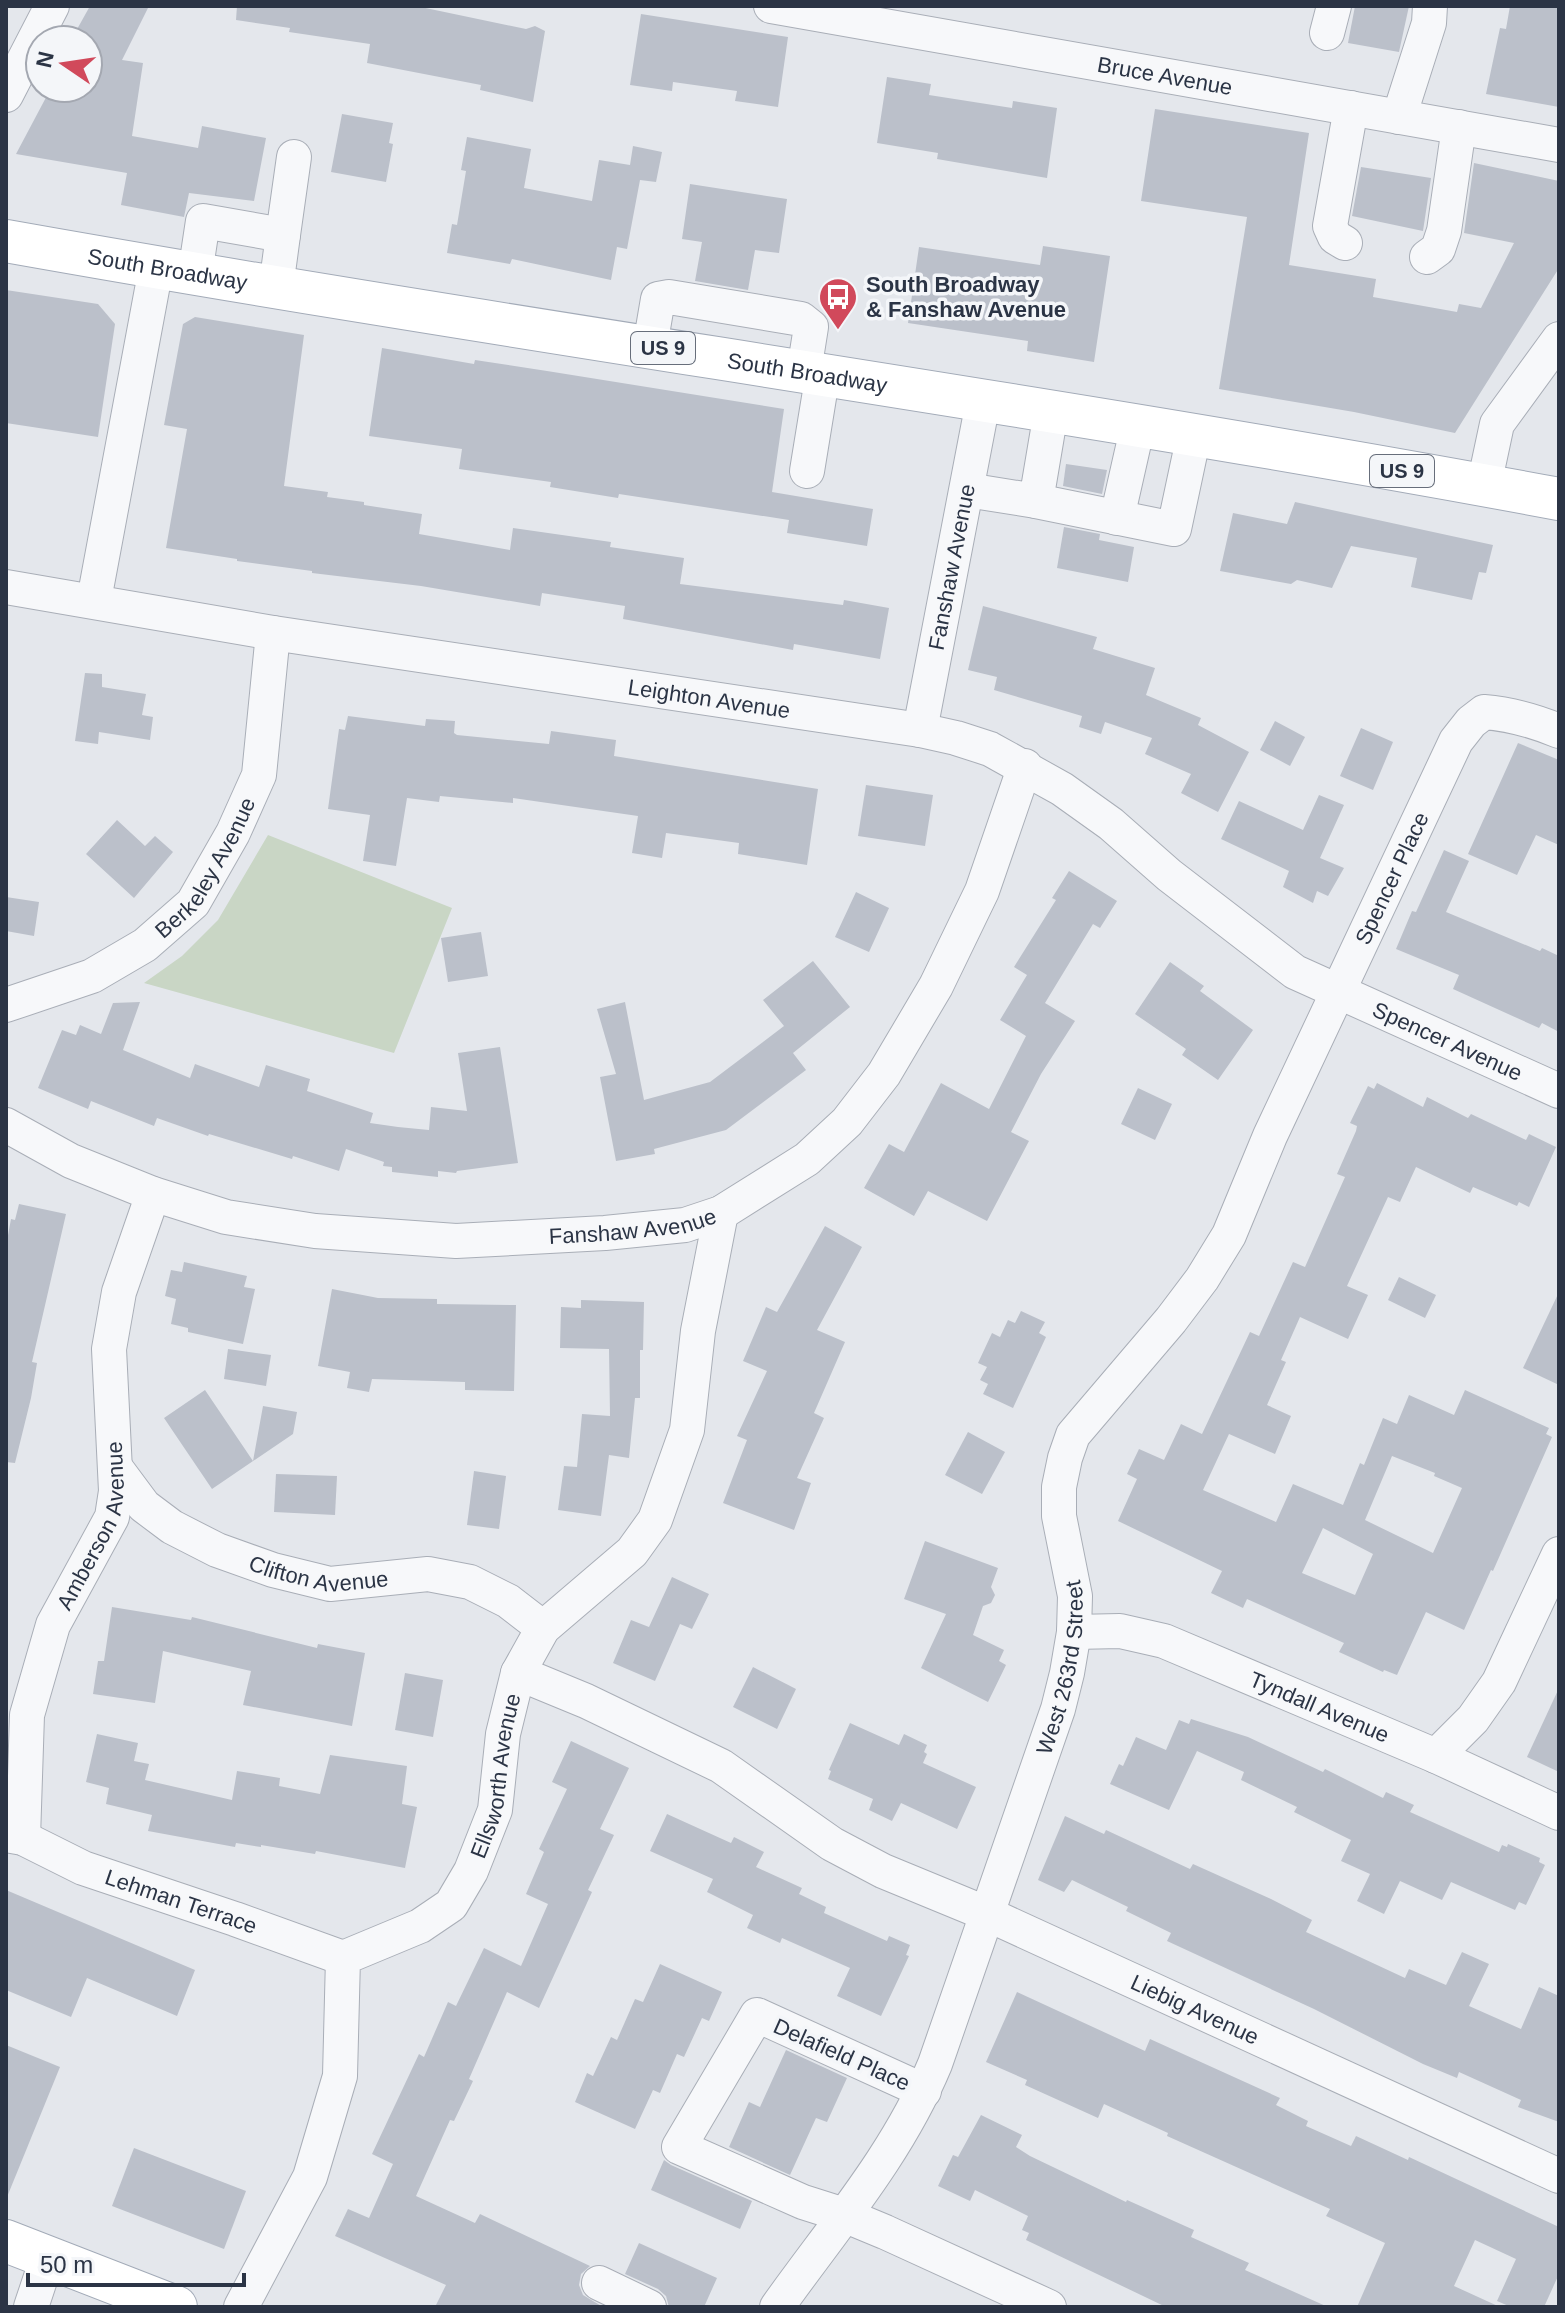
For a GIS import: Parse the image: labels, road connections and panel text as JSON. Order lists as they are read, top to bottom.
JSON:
{
  "streets": {
    "main road": ["South Broadway", "US 9"],
    "street": [
      "Bruce Avenue",
      "Fanshaw Avenue",
      "Leighton Avenue",
      "Berkeley Avenue",
      "Spencer Place",
      "Spencer Avenue",
      "Amberson Avenue",
      "Clifton Avenue",
      "West 263rd Street",
      "Tyndall Avenue",
      "Ellsworth Avenue",
      "Lehman Terrace",
      "Liebig Avenue",
      "Delafield Place"
    ]
  },
  "crossings": [
    ["South Broadway", "Fanshaw Avenue"],
    ["Fanshaw Avenue", "Leighton Avenue"],
    ["Fanshaw Avenue", "Amberson Avenue"],
    ["Fanshaw Avenue", "Ellsworth Avenue"],
    ["Leighton Avenue", "Berkeley Avenue"],
    ["Leighton Avenue", "Spencer Place"],
    ["Leighton Avenue", "Spencer Avenue"],
    ["Leighton Avenue", "West 263rd Street"],
    ["Spencer Place", "Spencer Avenue"],
    ["Spencer Place", "West 263rd Street"],
    ["Spencer Avenue", "West 263rd Street"],
    ["Amberson Avenue", "Clifton Avenue"],
    ["Amberson Avenue", "Lehman Terrace"],
    ["Clifton Avenue", "Ellsworth Avenue"],
    ["West 263rd Street", "Tyndall Avenue"],
    ["West 263rd Street", "Liebig Avenue"],
    ["West 263rd Street", "Delafield Place"],
    ["Ellsworth Avenue", "Lehman Terrace"],
    ["Ellsworth Avenue", "Liebig Avenue"]
  ],
  "places": {
    "bus stop": ["South Broadway & Fanshaw Avenue"]
  },
  "scale_bar": "50 m",
  "north": "left"
}
